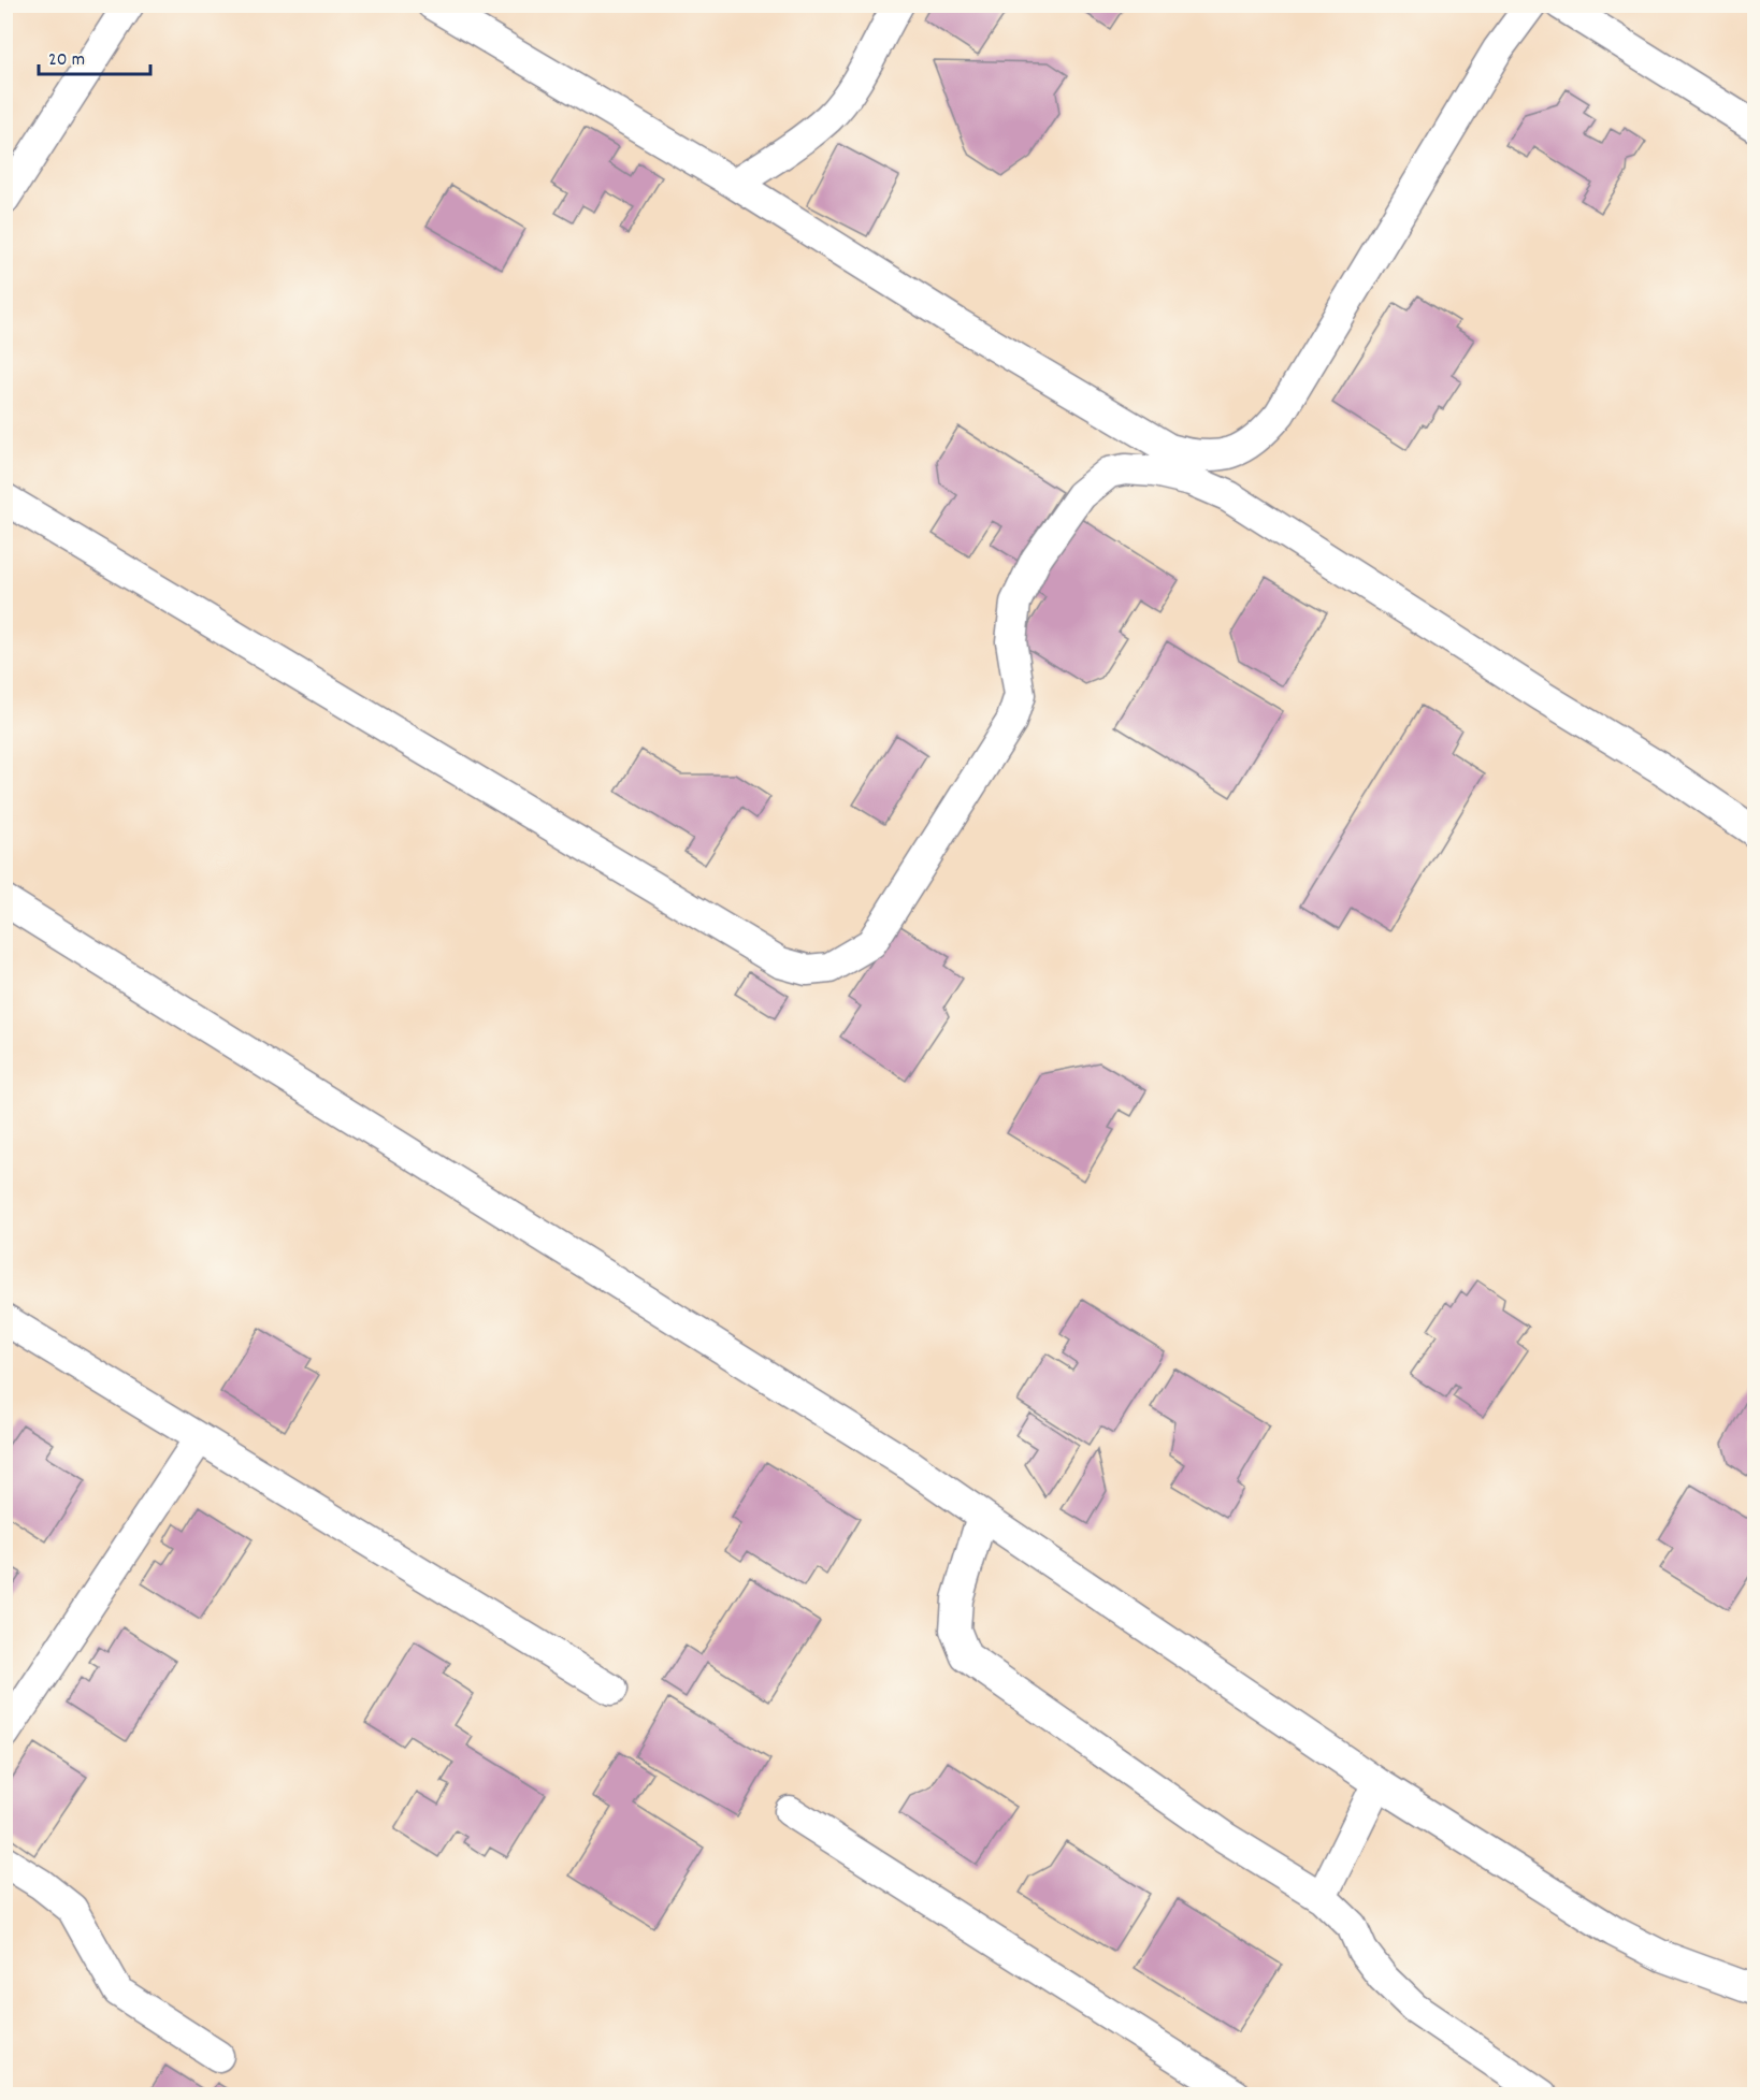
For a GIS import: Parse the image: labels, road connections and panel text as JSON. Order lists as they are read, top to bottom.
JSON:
{
  "scale_bar": "20 m"
}
